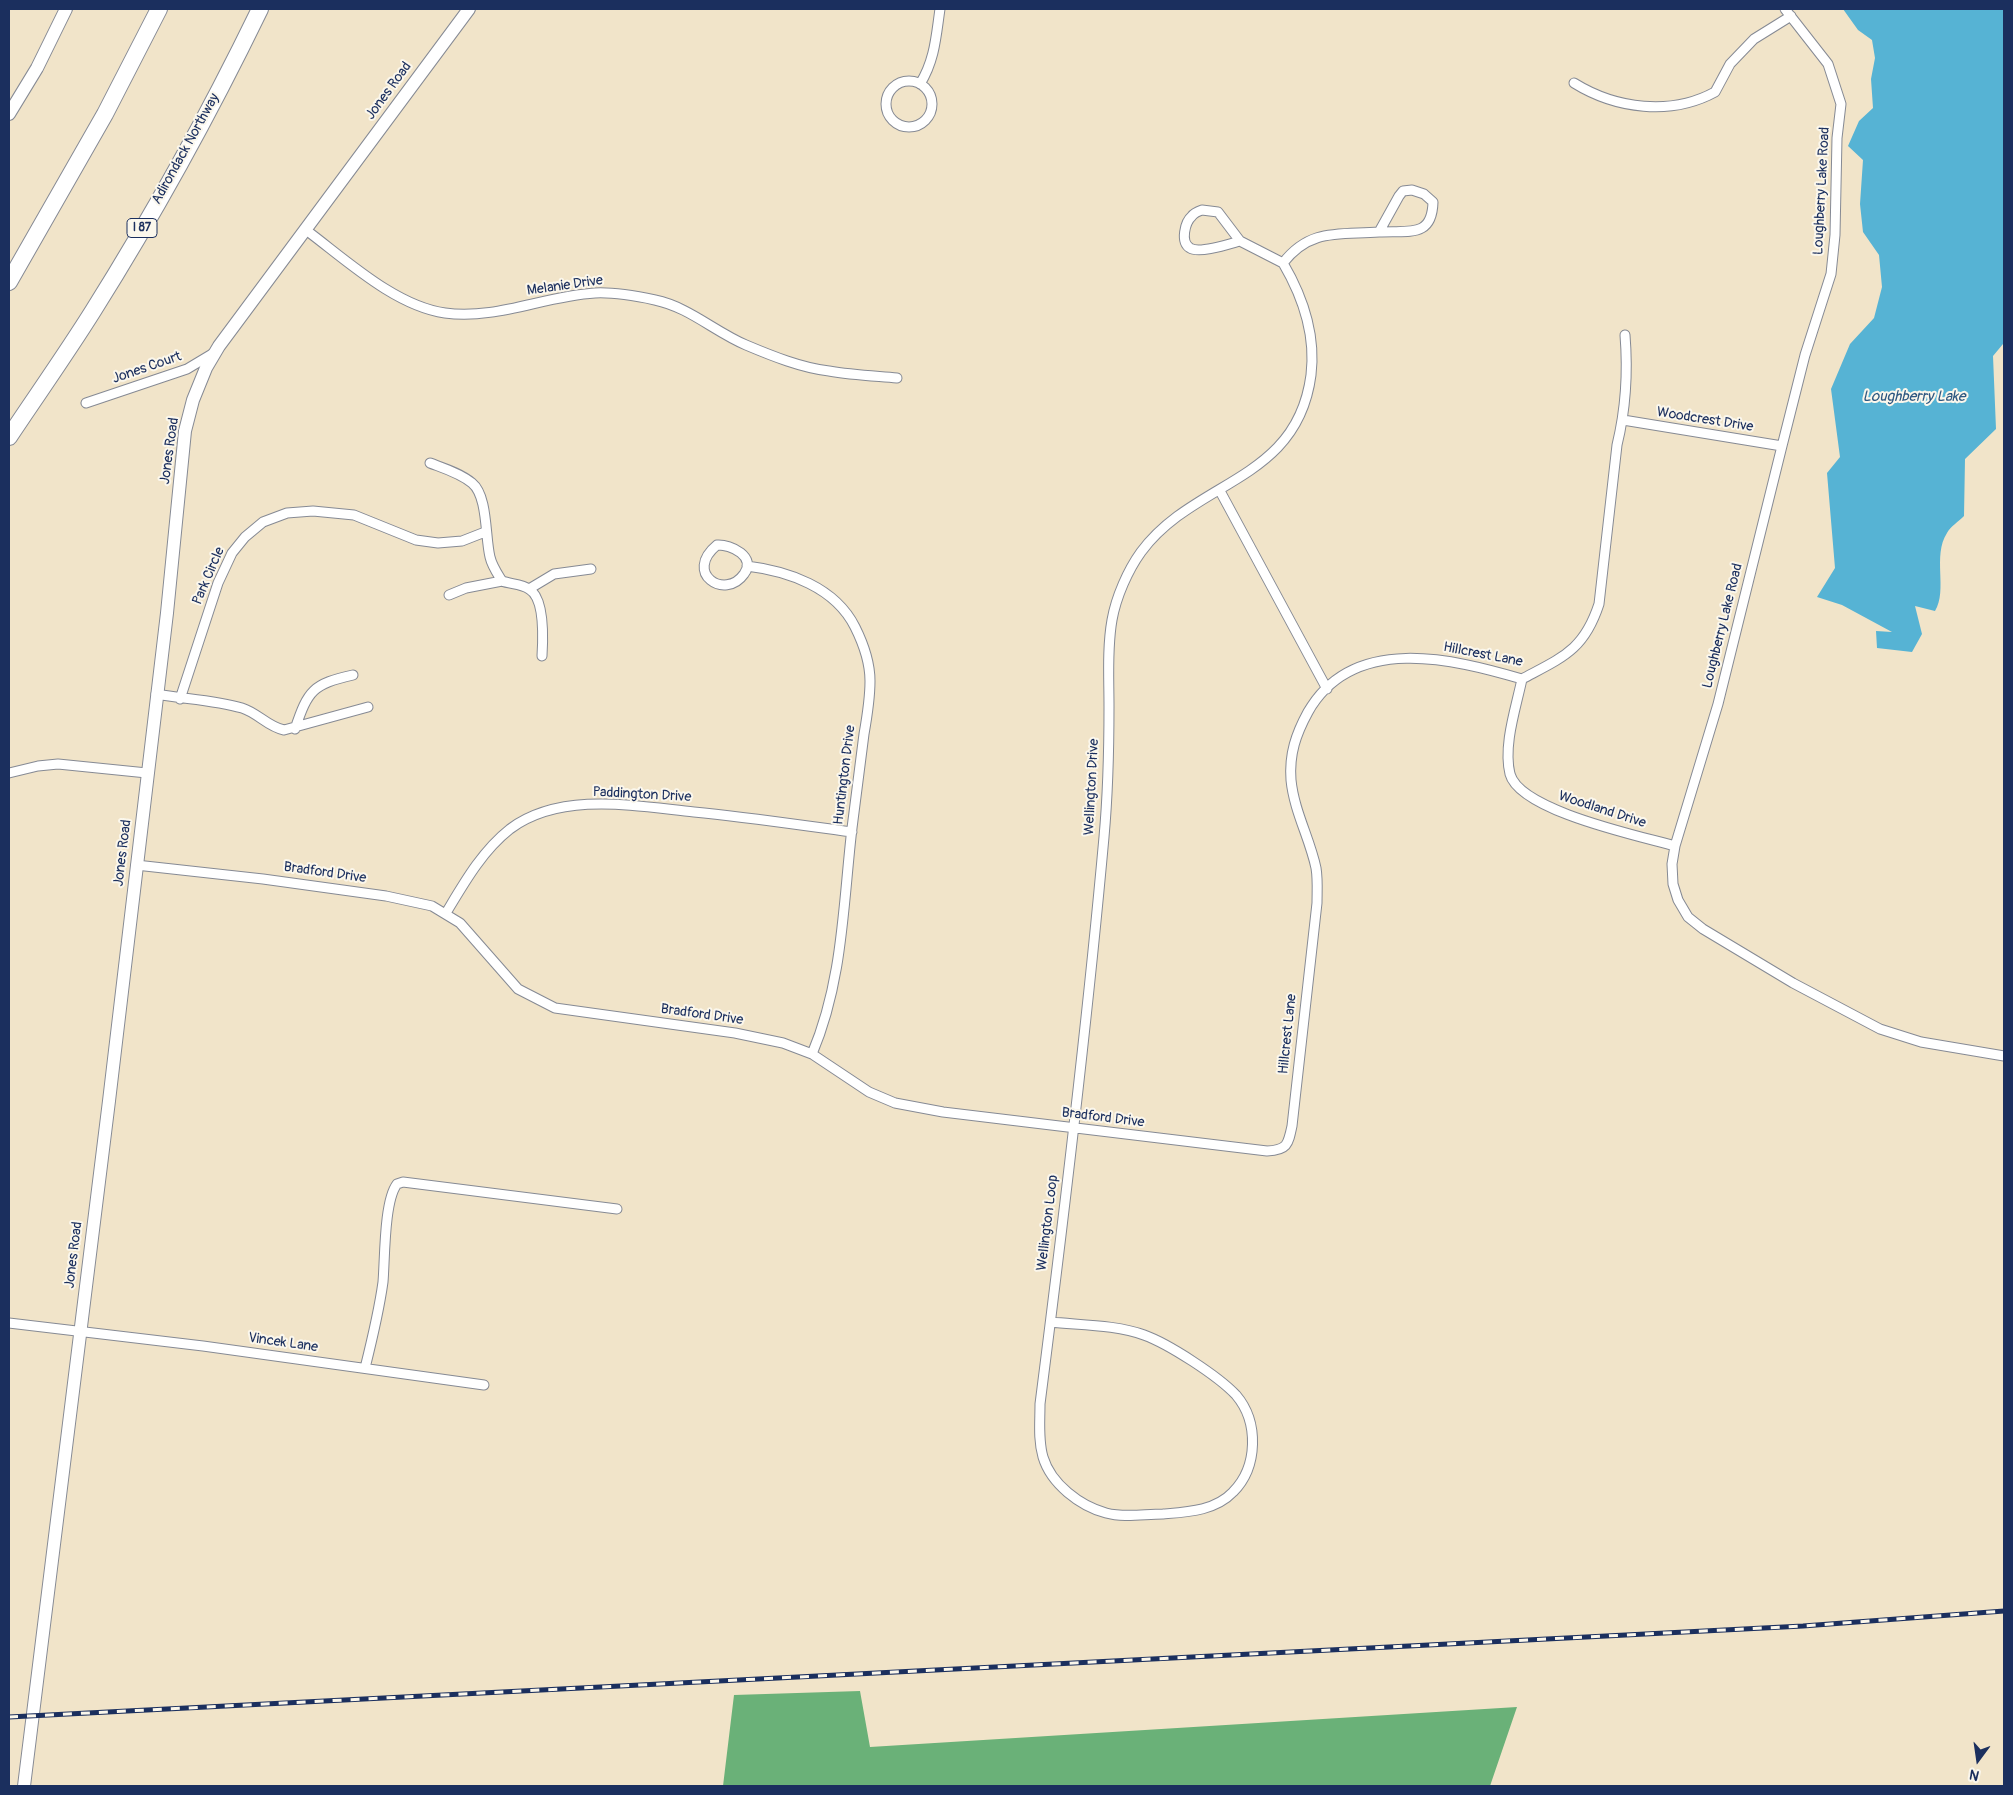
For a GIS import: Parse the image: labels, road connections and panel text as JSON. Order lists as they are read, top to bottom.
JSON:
{
  "streets": {
    "highway": ["Adirondack Northway", "I 87"],
    "street": [
      "Jones Road",
      "Loughberry Lake Road",
      "Melanie Drive",
      "Jones Court",
      "Woodcrest Drive",
      "Park Circle",
      "Hillcrest Lane",
      "Huntington Drive",
      "Wellington Drive",
      "Paddington Drive",
      "Woodland Drive",
      "Bradford Drive",
      "Wellington Loop",
      "Vincek Lane"
    ]
  },
  "crossings": [
    ["Jones Road", "Melanie Drive"],
    ["Jones Road", "Jones Court"],
    ["Jones Road", "Bradford Drive"],
    ["Jones Road", "Vincek Lane"],
    ["Loughberry Lake Road", "Woodcrest Drive"],
    ["Loughberry Lake Road", "Woodland Drive"],
    ["Woodcrest Drive", "Hillcrest Lane"],
    ["Hillcrest Lane", "Woodland Drive"],
    ["Hillcrest Lane", "Bradford Drive"],
    ["Huntington Drive", "Paddington Drive"],
    ["Huntington Drive", "Bradford Drive"],
    ["Wellington Drive", "Bradford Drive"],
    ["Wellington Drive", "Wellington Loop"],
    ["Paddington Drive", "Bradford Drive"],
    ["Bradford Drive", "Wellington Loop"]
  ],
  "water": ["Loughberry Lake"],
  "north": "bottom"
}
